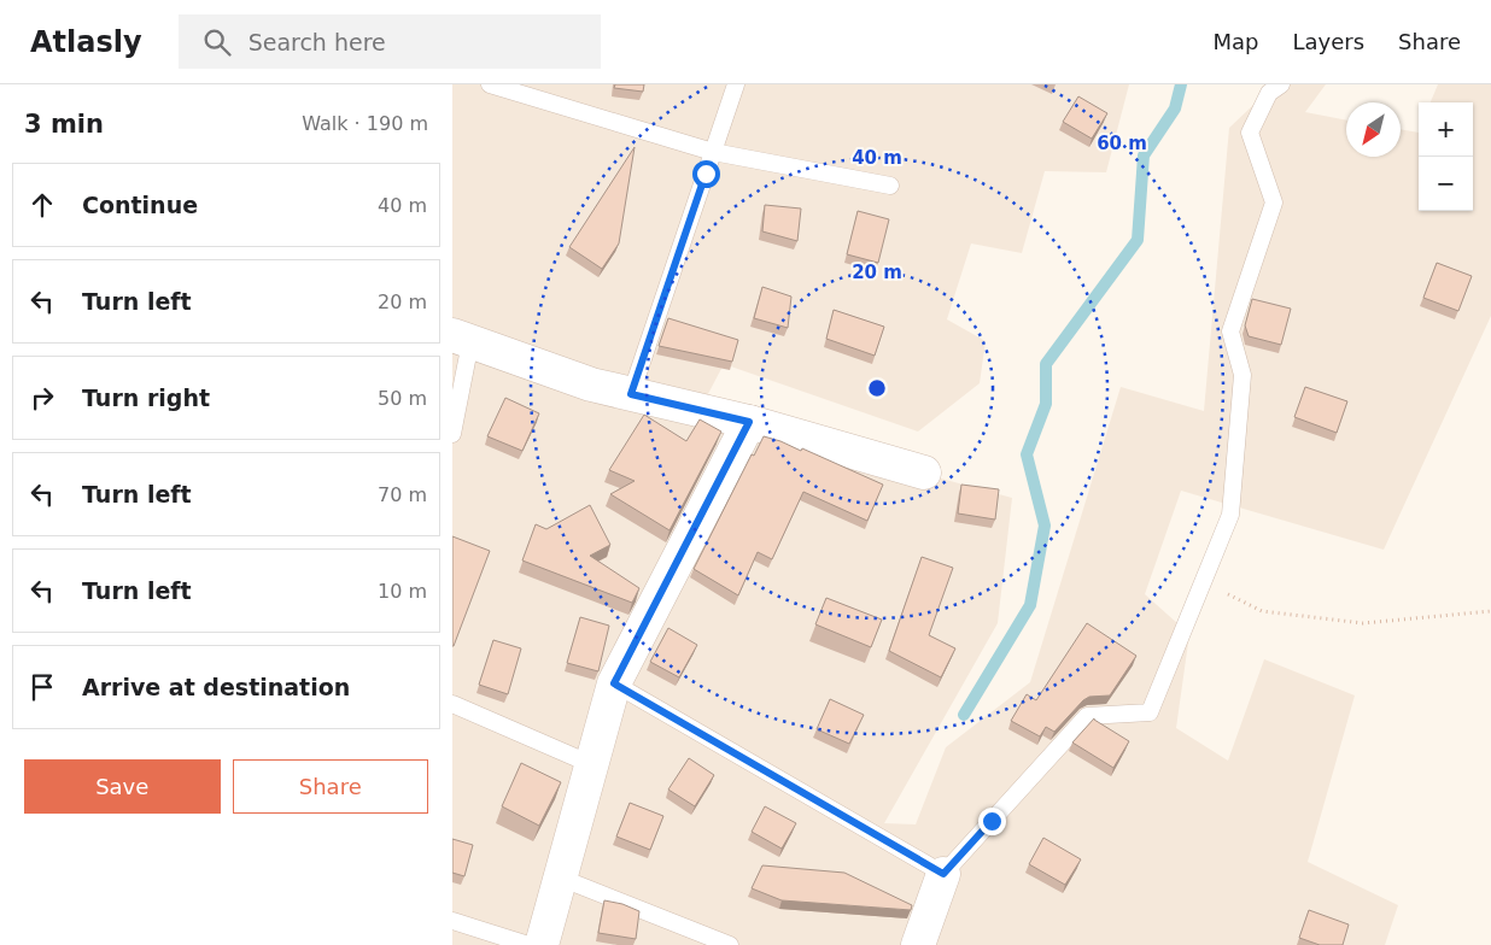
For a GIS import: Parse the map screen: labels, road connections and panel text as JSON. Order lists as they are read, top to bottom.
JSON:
{
  "north": "bottom left",
  "page": {
    "header": "Atlasly",
    "search": "Search here",
    "nav": ["Map", "Layers", "Share"],
    "heading": ["3 min", "Walk · 190 m"],
    "map_buttons": ["+", "−"],
    "list": [
      ["Continue", "40 m"],
      ["Turn left", "20 m"],
      ["Turn right", "50 m"],
      ["Turn left", "70 m"],
      ["Turn left", "10 m"],
      "Arrive at destination"
    ],
    "buttons": ["Save", "Share"]
  },
  "rings": ["60 m", "40 m", "20 m"]
}
